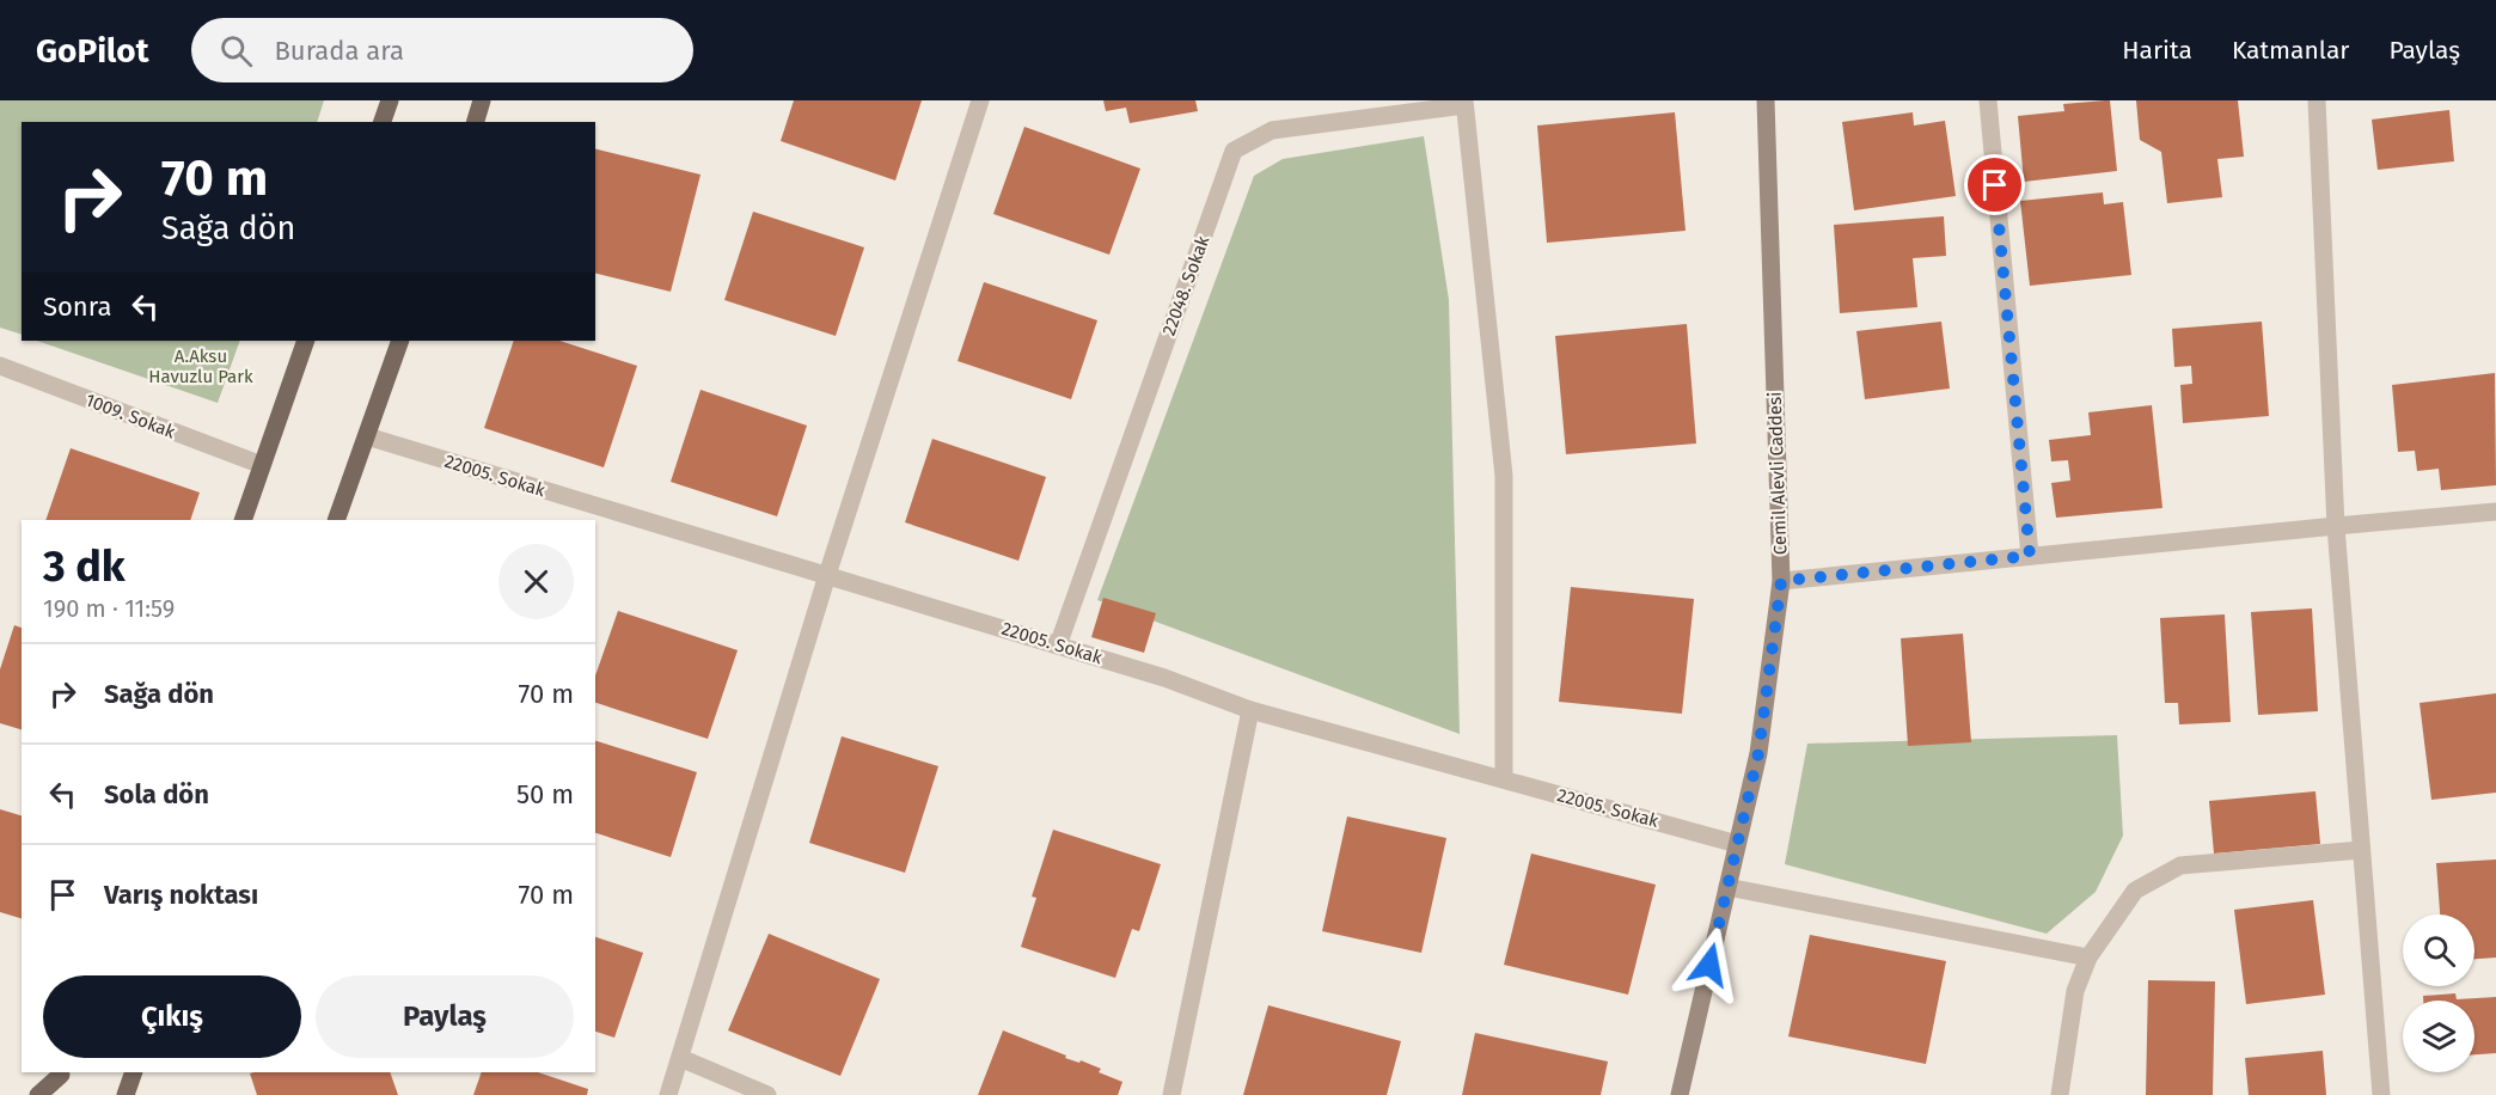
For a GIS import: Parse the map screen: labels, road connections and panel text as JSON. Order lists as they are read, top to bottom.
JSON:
{
  "streets": {
    "street": [
      "22048. Sokak",
      "1009. Sokak",
      "Cemil Alevli Caddesi",
      "22005. Sokak"
    ]
  },
  "crossings": [
    ["22048. Sokak", "22005. Sokak"],
    ["Cemil Alevli Caddesi", "22005. Sokak"]
  ],
  "parks": ["A.Aksu Havuzlu Park"],
  "page": {
    "header": "GoPilot",
    "search": "Burada ara",
    "nav": ["Harita", "Katmanlar", "Paylaş"],
    "turn": ["70 m", "Sağa dön"],
    "then": "Sonra",
    "heading": ["3 dk", "190 m · 11:59"],
    "list": [
      {
        "name": "Sağa dön",
        "value": "70 m"
      },
      {
        "name": "Sola dön",
        "value": "50 m"
      },
      {
        "name": "Varış noktası",
        "value": "70 m"
      }
    ],
    "buttons": ["Çıkış", "Paylaş"]
  }
}
